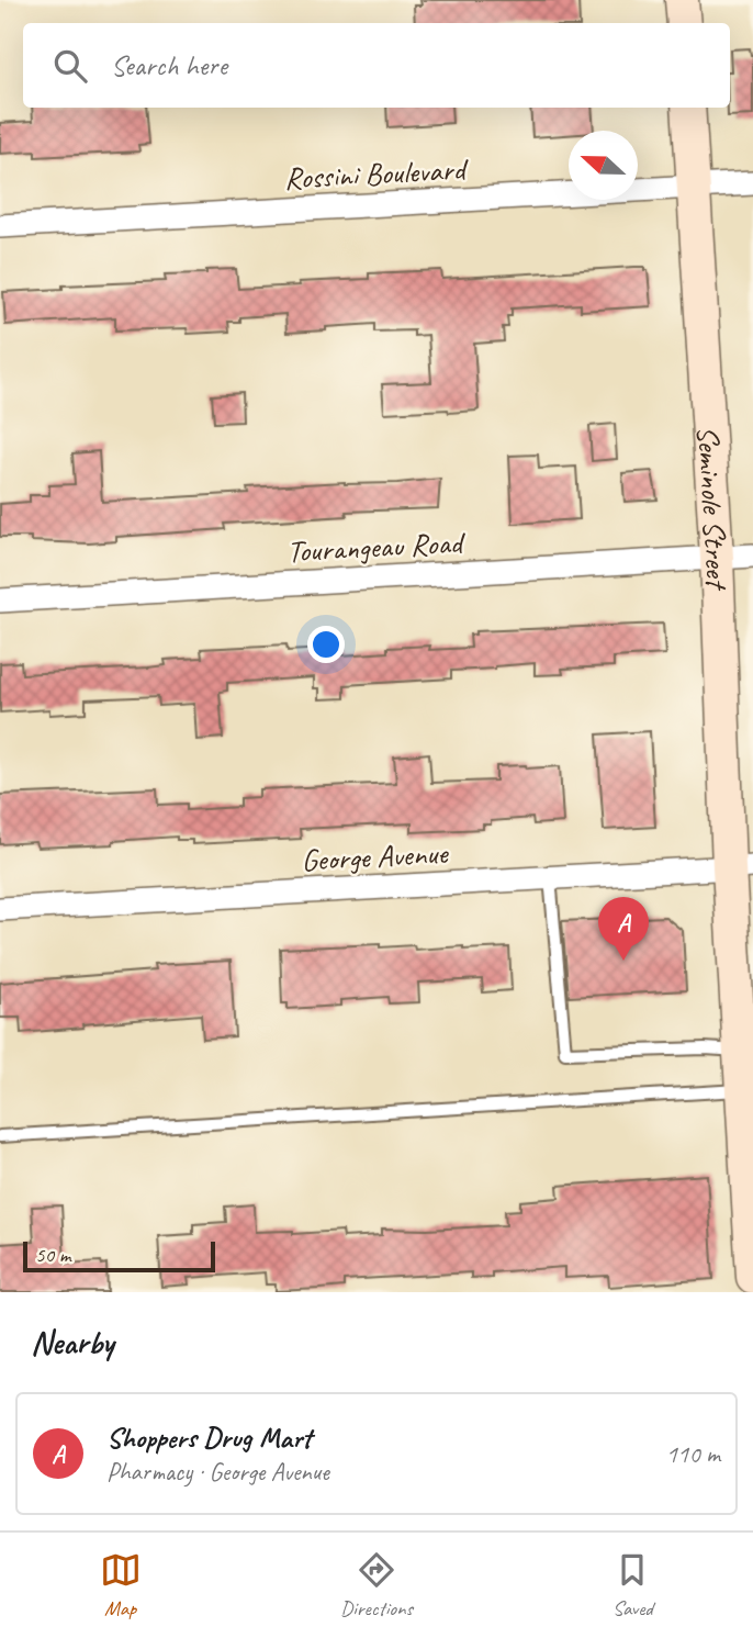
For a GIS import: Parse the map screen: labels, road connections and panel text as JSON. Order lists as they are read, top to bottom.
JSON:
{
  "streets": {
    "street": [
      "Rossini Boulevard",
      "Seminole Street",
      "Tourangeau Road",
      "George Avenue"
    ]
  },
  "crossings": [
    ["Rossini Boulevard", "Seminole Street"],
    ["Seminole Street", "Tourangeau Road"],
    ["Seminole Street", "George Avenue"]
  ],
  "scale_bar": "50 m",
  "north": "left",
  "page": {
    "search": "Search here",
    "pins": "A",
    "scale": "50 m",
    "heading": "Nearby",
    "list": [
      {
        "mark": "A",
        "name": "Shoppers Drug Mart",
        "note": "Pharmacy · George Avenue",
        "value": "110 m"
      }
    ],
    "nav": ["Map", "Directions", "Saved"]
  }
}
